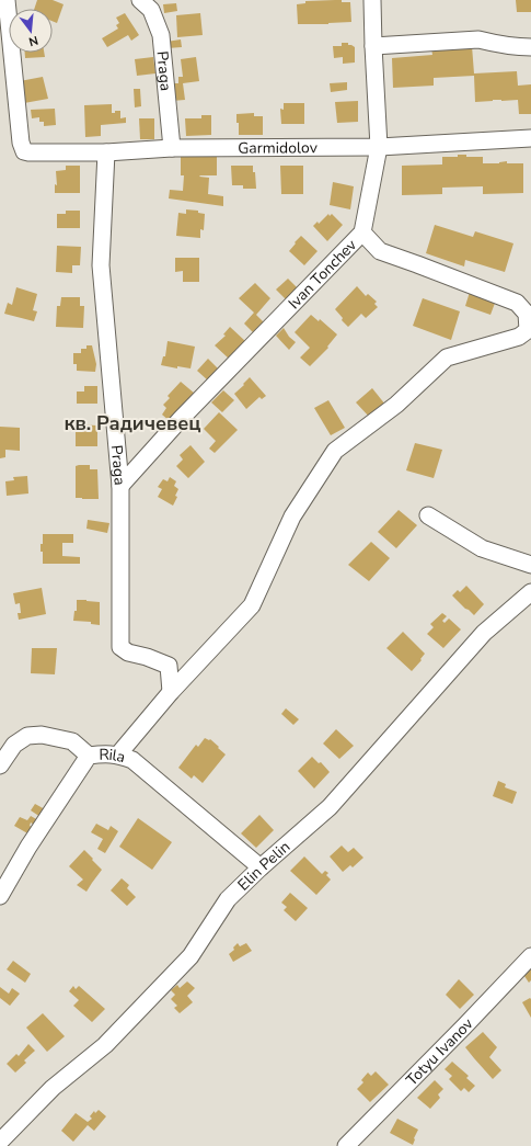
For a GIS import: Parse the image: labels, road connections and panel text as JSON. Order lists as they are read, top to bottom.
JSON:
{
  "streets": {
    "street": [
      "Praga",
      "Garmidolov",
      "Ivan Tonchev",
      "Rila",
      "Elin Pelin",
      "Totyu Ivanov"
    ]
  },
  "crossings": [
    ["Praga", "Garmidolov"],
    ["Praga", "Ivan Tonchev"],
    ["Garmidolov", "Ivan Tonchev"],
    ["Rila", "Elin Pelin"]
  ],
  "districts": ["кв. Радичевец"],
  "north": "bottom"
}
